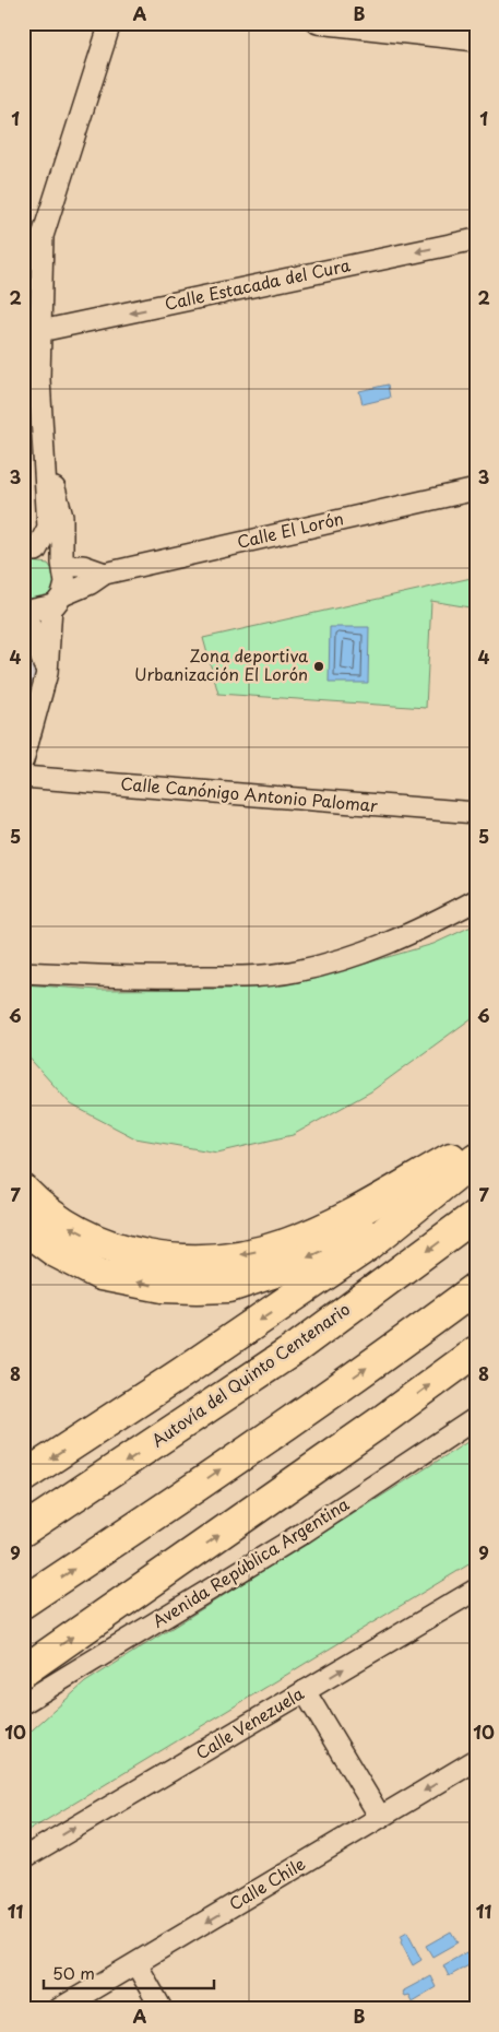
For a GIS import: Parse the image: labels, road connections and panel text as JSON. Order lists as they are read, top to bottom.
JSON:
{
  "streets": {
    "highway": ["Autovía del Quinto Centenario"],
    "street": [
      "Calle Estacada del Cura",
      "Calle El Lorón",
      "Calle Canónigo Antonio Palomar",
      "Avenida República Argentina",
      "Calle Venezuela",
      "Calle Chile"
    ]
  },
  "one_way": ["Calle Estacada del Cura", "Calle Venezuela", "Calle Chile"],
  "places": ["Zona deportiva Urbanización El Lorón"],
  "scale_bar": "50 m",
  "grid": {
    "columns": ["A", "B"],
    "rows": [
      "1",
      "2",
      "3",
      "4",
      "5",
      "6",
      "7",
      "8",
      "9",
      "10",
      "11"
    ]
  }
}
